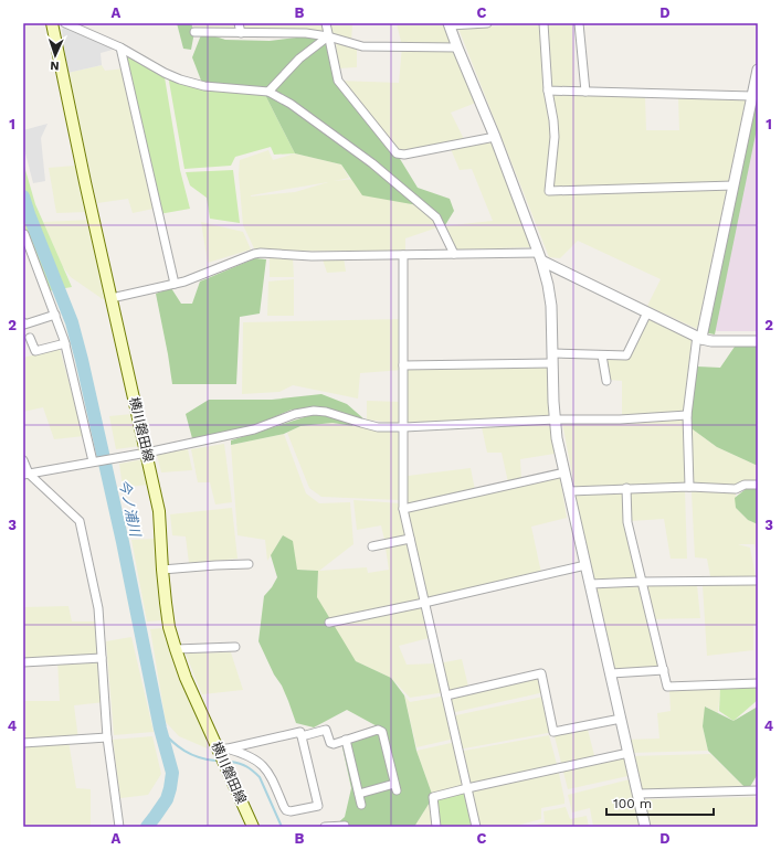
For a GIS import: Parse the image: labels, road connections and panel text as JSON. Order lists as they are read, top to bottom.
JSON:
{
  "streets": {
    "main road": ["横川磐田線"]
  },
  "water": ["今ノ浦川"],
  "scale_bar": "100 m",
  "north": "bottom",
  "grid": {
    "columns": [
      "A",
      "B",
      "C",
      "D"
    ],
    "rows": [
      "1",
      "2",
      "3",
      "4"
    ]
  }
}
